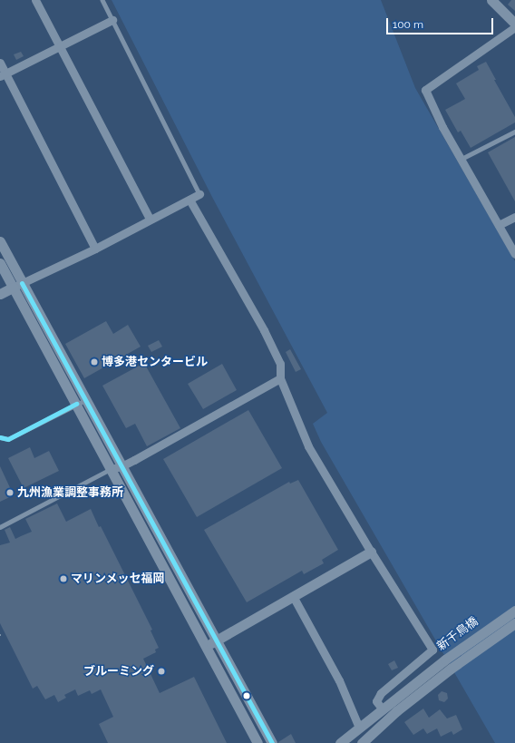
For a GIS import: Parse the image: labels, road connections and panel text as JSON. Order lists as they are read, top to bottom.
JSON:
{
  "streets": {
    "street": ["新千鳥橋"]
  },
  "places": [
    "博多港センタービル",
    "九州漁業調整事務所",
    "マリンメッセ福岡",
    "ブルーミング"
  ],
  "scale_bar": "100 m"
}
